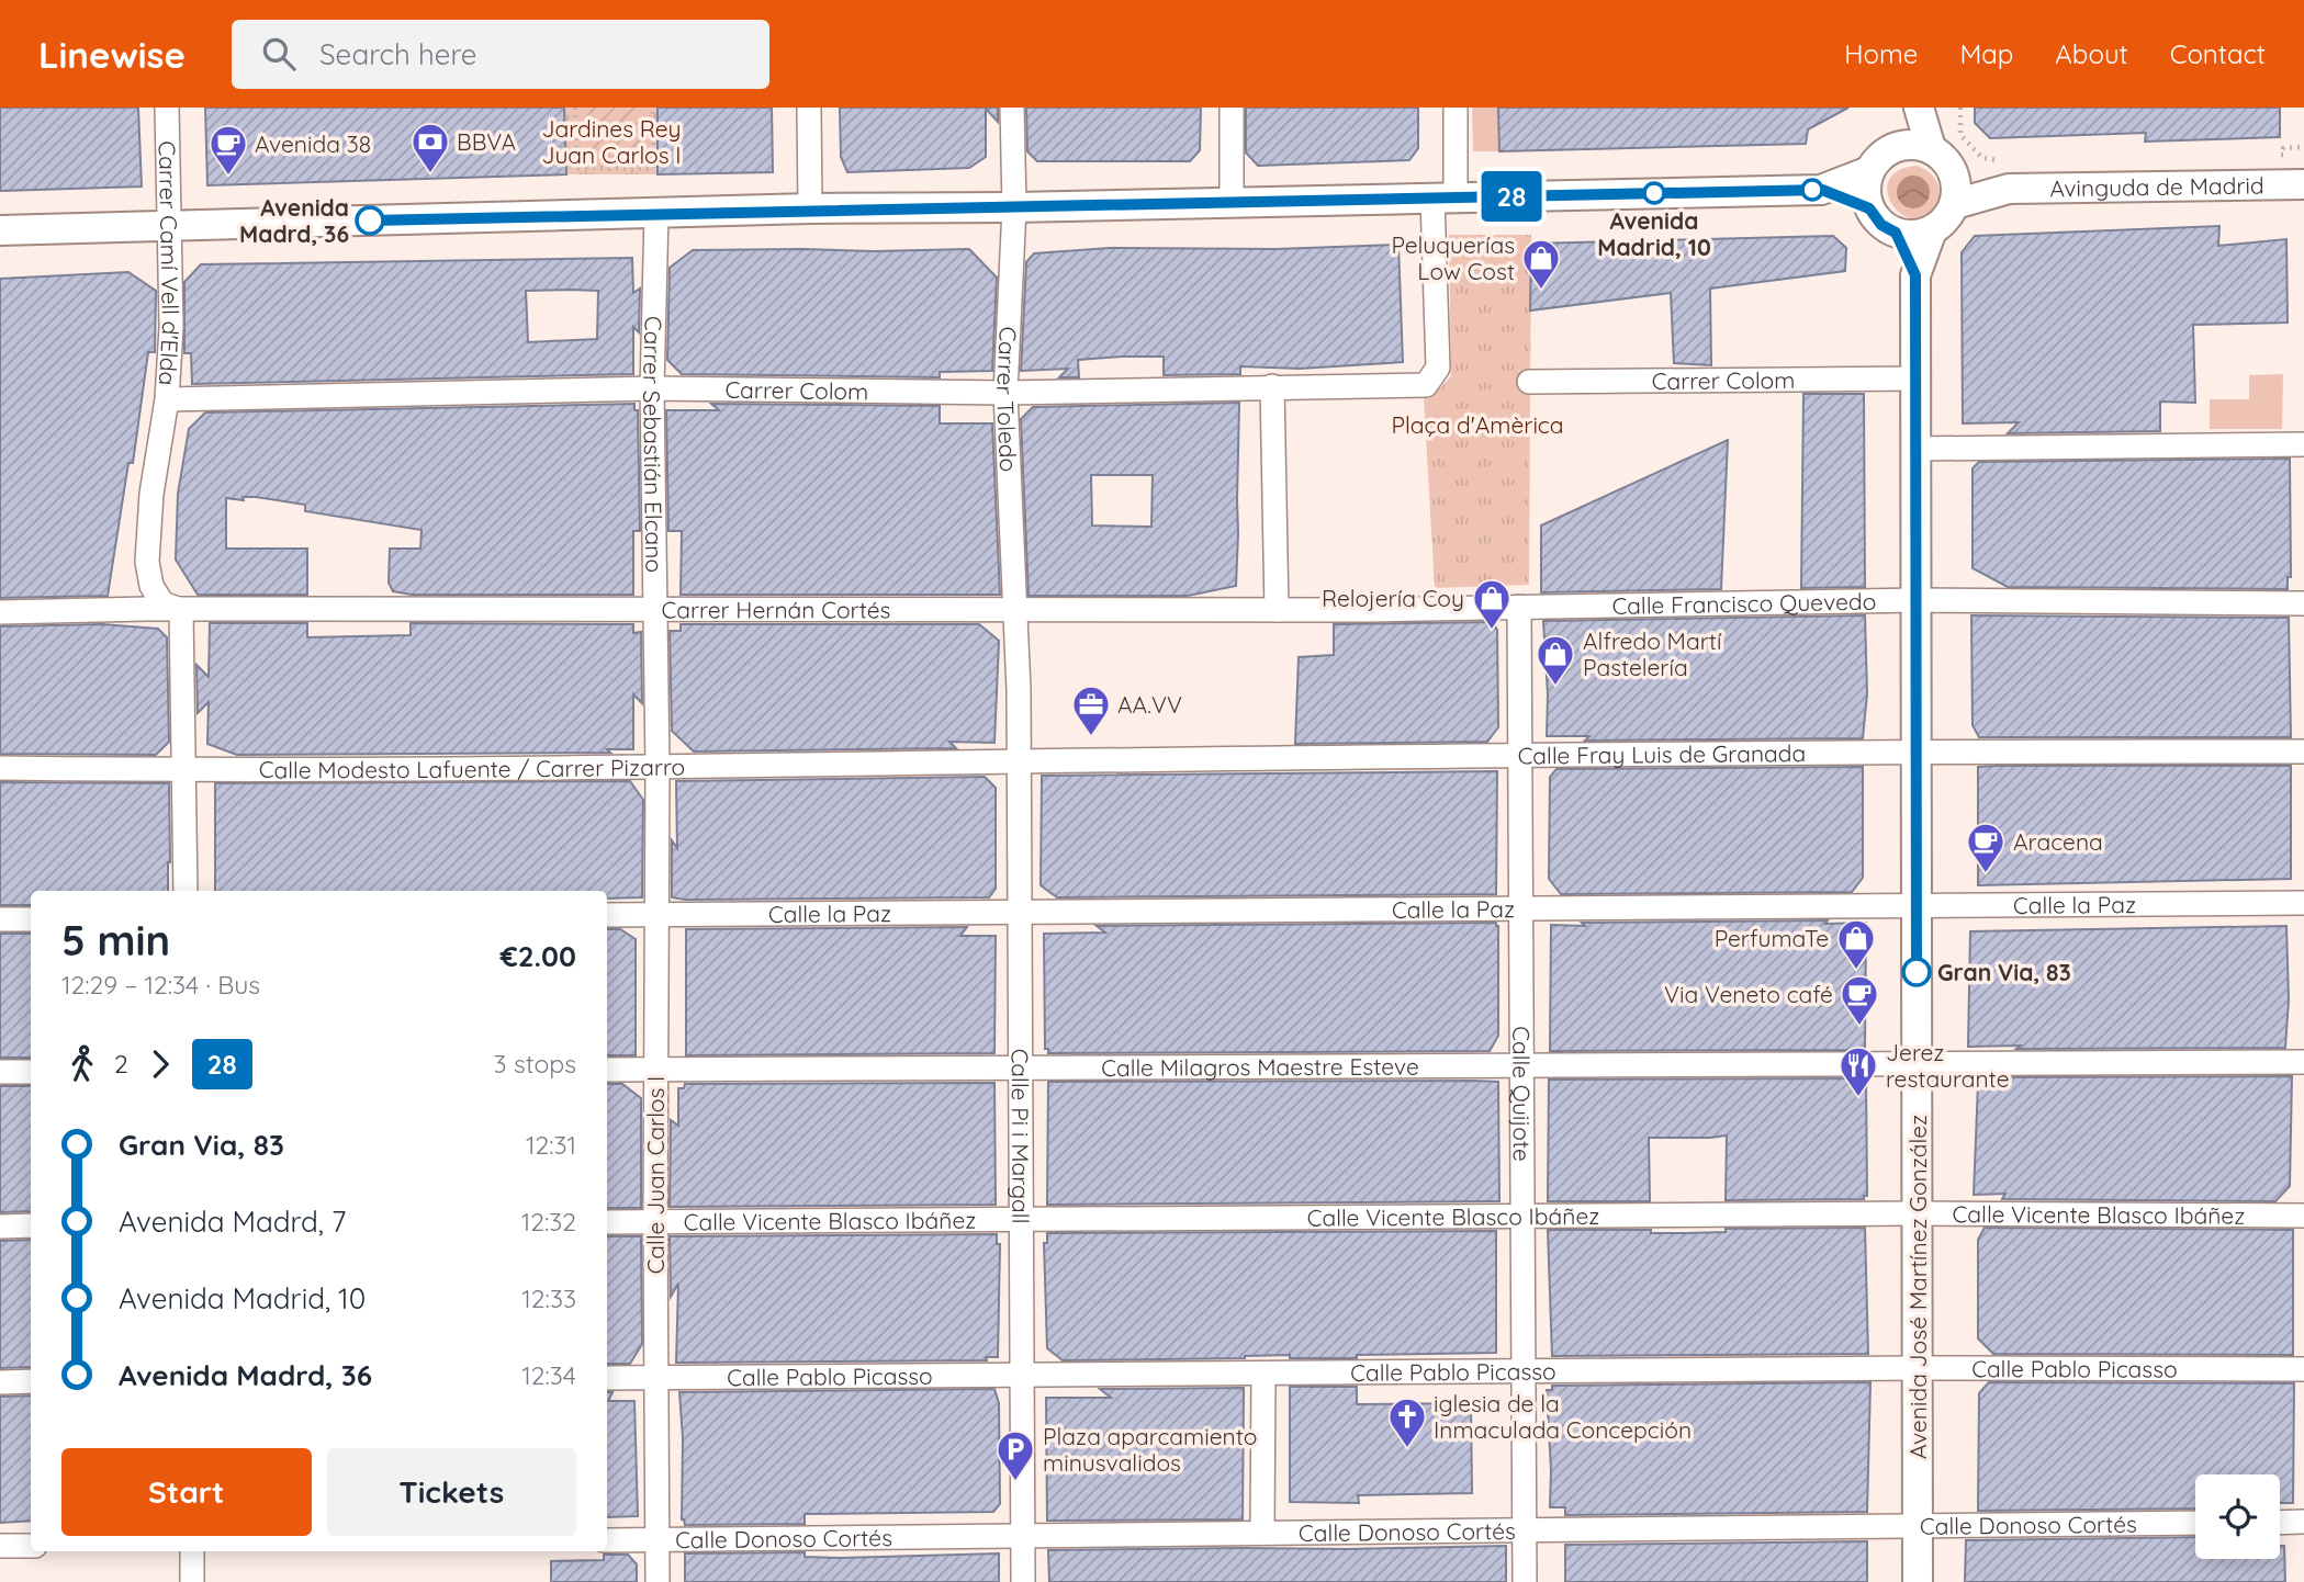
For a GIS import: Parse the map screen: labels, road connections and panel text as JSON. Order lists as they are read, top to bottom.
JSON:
{
  "streets": {
    "street": [
      "Avinguda de Madrid",
      "Carrer Camí Vell d'Elda",
      "Carrer Colom",
      "Carrer Toledo",
      "Carrer Sebastián Elcano",
      "Calle Francisco Quevedo",
      "Carrer Hernán Cortés",
      "Calle Fray Luis de Granada",
      "Calle Modesto Lafuente / Carrer Pizarro",
      "Calle la Paz",
      "Calle Milagros Maestre Esteve",
      "Calle Quijote",
      "Calle Pi i Margall",
      "Calle Juan Carlos I",
      "Calle Vicente Blasco Ibáñez",
      "Avenida José Martínez González",
      "Calle Pablo Picasso",
      "Calle Donoso Cortés"
    ]
  },
  "crossings": [
    ["Carrer Camí Vell d'Elda", "Carrer Colom"],
    ["Carrer Camí Vell d'Elda", "Carrer Hernán Cortés"],
    ["Carrer Colom", "Carrer Toledo"],
    ["Carrer Colom", "Carrer Sebastián Elcano"],
    ["Carrer Colom", "Avenida José Martínez González"],
    ["Carrer Toledo", "Carrer Hernán Cortés"],
    ["Carrer Toledo", "Calle Pi i Margall"],
    ["Carrer Sebastián Elcano", "Carrer Hernán Cortés"],
    ["Carrer Sebastián Elcano", "Calle Modesto Lafuente / Carrer Pizarro"],
    ["Carrer Sebastián Elcano", "Calle Juan Carlos I"],
    ["Calle Francisco Quevedo", "Carrer Hernán Cortés"],
    ["Calle Francisco Quevedo", "Calle Quijote"],
    ["Calle Francisco Quevedo", "Avenida José Martínez González"],
    ["Calle Fray Luis de Granada", "Calle Modesto Lafuente / Carrer Pizarro"],
    ["Calle Fray Luis de Granada", "Calle Quijote"],
    ["Calle Fray Luis de Granada", "Calle Pi i Margall"],
    ["Calle Fray Luis de Granada", "Avenida José Martínez González"],
    ["Calle Modesto Lafuente / Carrer Pizarro", "Calle Juan Carlos I"],
    ["Calle la Paz", "Calle Quijote"],
    ["Calle la Paz", "Calle Pi i Margall"],
    ["Calle la Paz", "Calle Juan Carlos I"],
    ["Calle la Paz", "Avenida José Martínez González"],
    ["Calle Milagros Maestre Esteve", "Calle Quijote"],
    ["Calle Milagros Maestre Esteve", "Calle Pi i Margall"],
    ["Calle Milagros Maestre Esteve", "Calle Juan Carlos I"],
    ["Calle Milagros Maestre Esteve", "Avenida José Martínez González"],
    ["Calle Quijote", "Calle Vicente Blasco Ibáñez"],
    ["Calle Quijote", "Calle Pablo Picasso"],
    ["Calle Quijote", "Calle Donoso Cortés"],
    ["Calle Pi i Margall", "Calle Vicente Blasco Ibáñez"],
    ["Calle Pi i Margall", "Calle Pablo Picasso"],
    ["Calle Pi i Margall", "Calle Donoso Cortés"],
    ["Calle Juan Carlos I", "Calle Vicente Blasco Ibáñez"],
    ["Calle Juan Carlos I", "Calle Pablo Picasso"],
    ["Calle Juan Carlos I", "Calle Donoso Cortés"],
    ["Calle Vicente Blasco Ibáñez", "Avenida José Martínez González"],
    ["Avenida José Martínez González", "Calle Pablo Picasso"],
    ["Avenida José Martínez González", "Calle Donoso Cortés"]
  ],
  "parks": ["Jardines Rey Juan Carlos I", "Plaça d'Amèrica"],
  "places": {
    "bank": ["BBVA"],
    "cafe": ["Avenida 38", "Aracena", "Via Veneto café"],
    "other": ["Avenida Madrid, 10", "Avenida Madrd, 36", "Gran Via, 83"],
    "shop": [
      "Peluquerías Low Cost",
      "Relojería Coy",
      "Alfredo Martí Pastelería",
      "PerfumaTe"
    ],
    "office": ["AA.VV"],
    "restaurant": ["Jerez restaurante"],
    "church": ["iglesia de la Inmaculada Concepción"],
    "parking": ["Plaza aparcamiento minusvalidos"]
  },
  "lines": ["bus line 28"],
  "page": {
    "header": "Linewise",
    "search": "Search here",
    "nav": [
      "Home",
      "Map",
      "About",
      "Contact"
    ],
    "on_map": "28",
    "heading": ["5 min", "12:29 – 12:34 · Bus", "€2.00"],
    "legs": ["2", "28", "3 stops"],
    "list": [
      {
        "name": "Gran Via, 83",
        "value": "12:31"
      },
      {
        "name": "Avenida Madrd, 7",
        "value": "12:32"
      },
      {
        "name": "Avenida Madrid, 10",
        "value": "12:33"
      },
      {
        "name": "Avenida Madrd, 36",
        "value": "12:34"
      }
    ],
    "buttons": ["Start", "Tickets"]
  }
}
